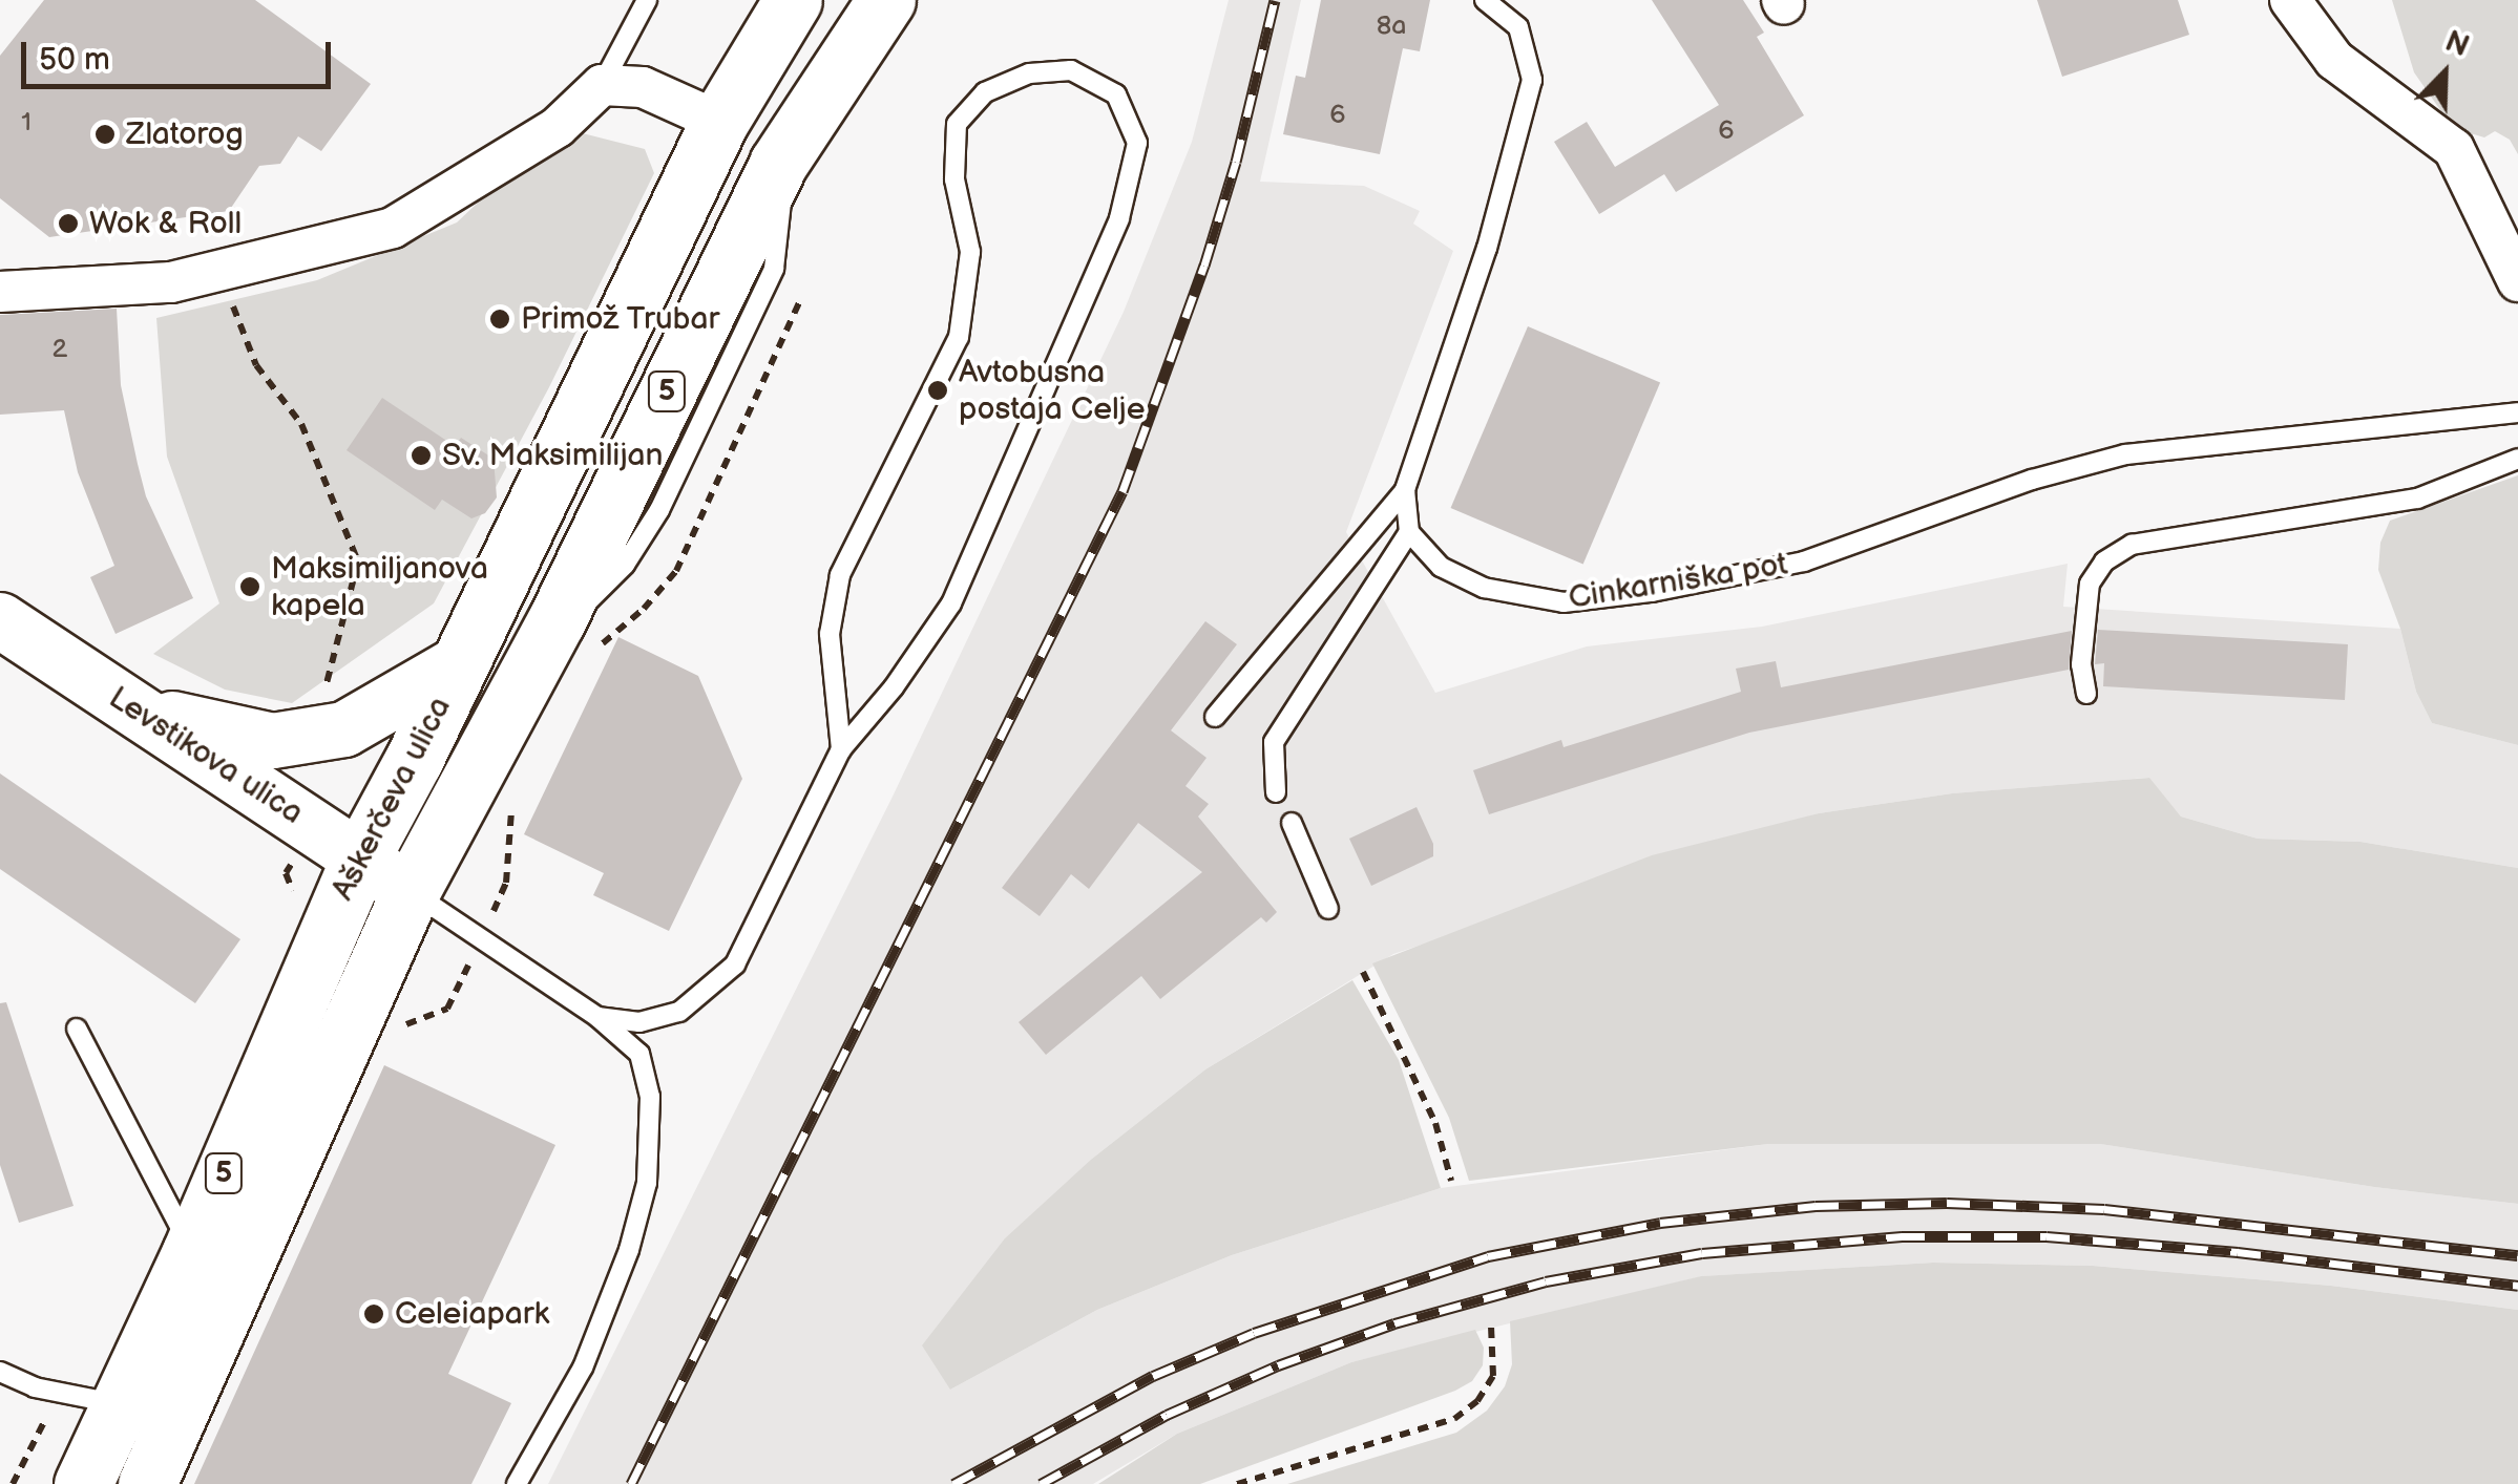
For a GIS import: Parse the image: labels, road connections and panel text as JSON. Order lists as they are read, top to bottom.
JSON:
{
  "streets": {
    "main road": ["5", "Aškerčeva ulica"],
    "street": ["Levstikova ulica"],
    "lane": ["Cinkarniška pot"]
  },
  "crossings": [
    ["5", "Aškerčeva ulica"],
    ["Levstikova ulica", "Aškerčeva ulica"]
  ],
  "places": [
    "Zlatorog",
    "Wok & Roll",
    "Primož Trubar",
    "Avtobusna postaja Celje",
    "Sv. Maksimilijan",
    "Maksimiljanova kapela",
    "Celeiapark"
  ],
  "house_numbers": [
    "8a",
    "6",
    "1",
    "6",
    "2"
  ],
  "scale_bar": "50 m",
  "north": "top right"
}
